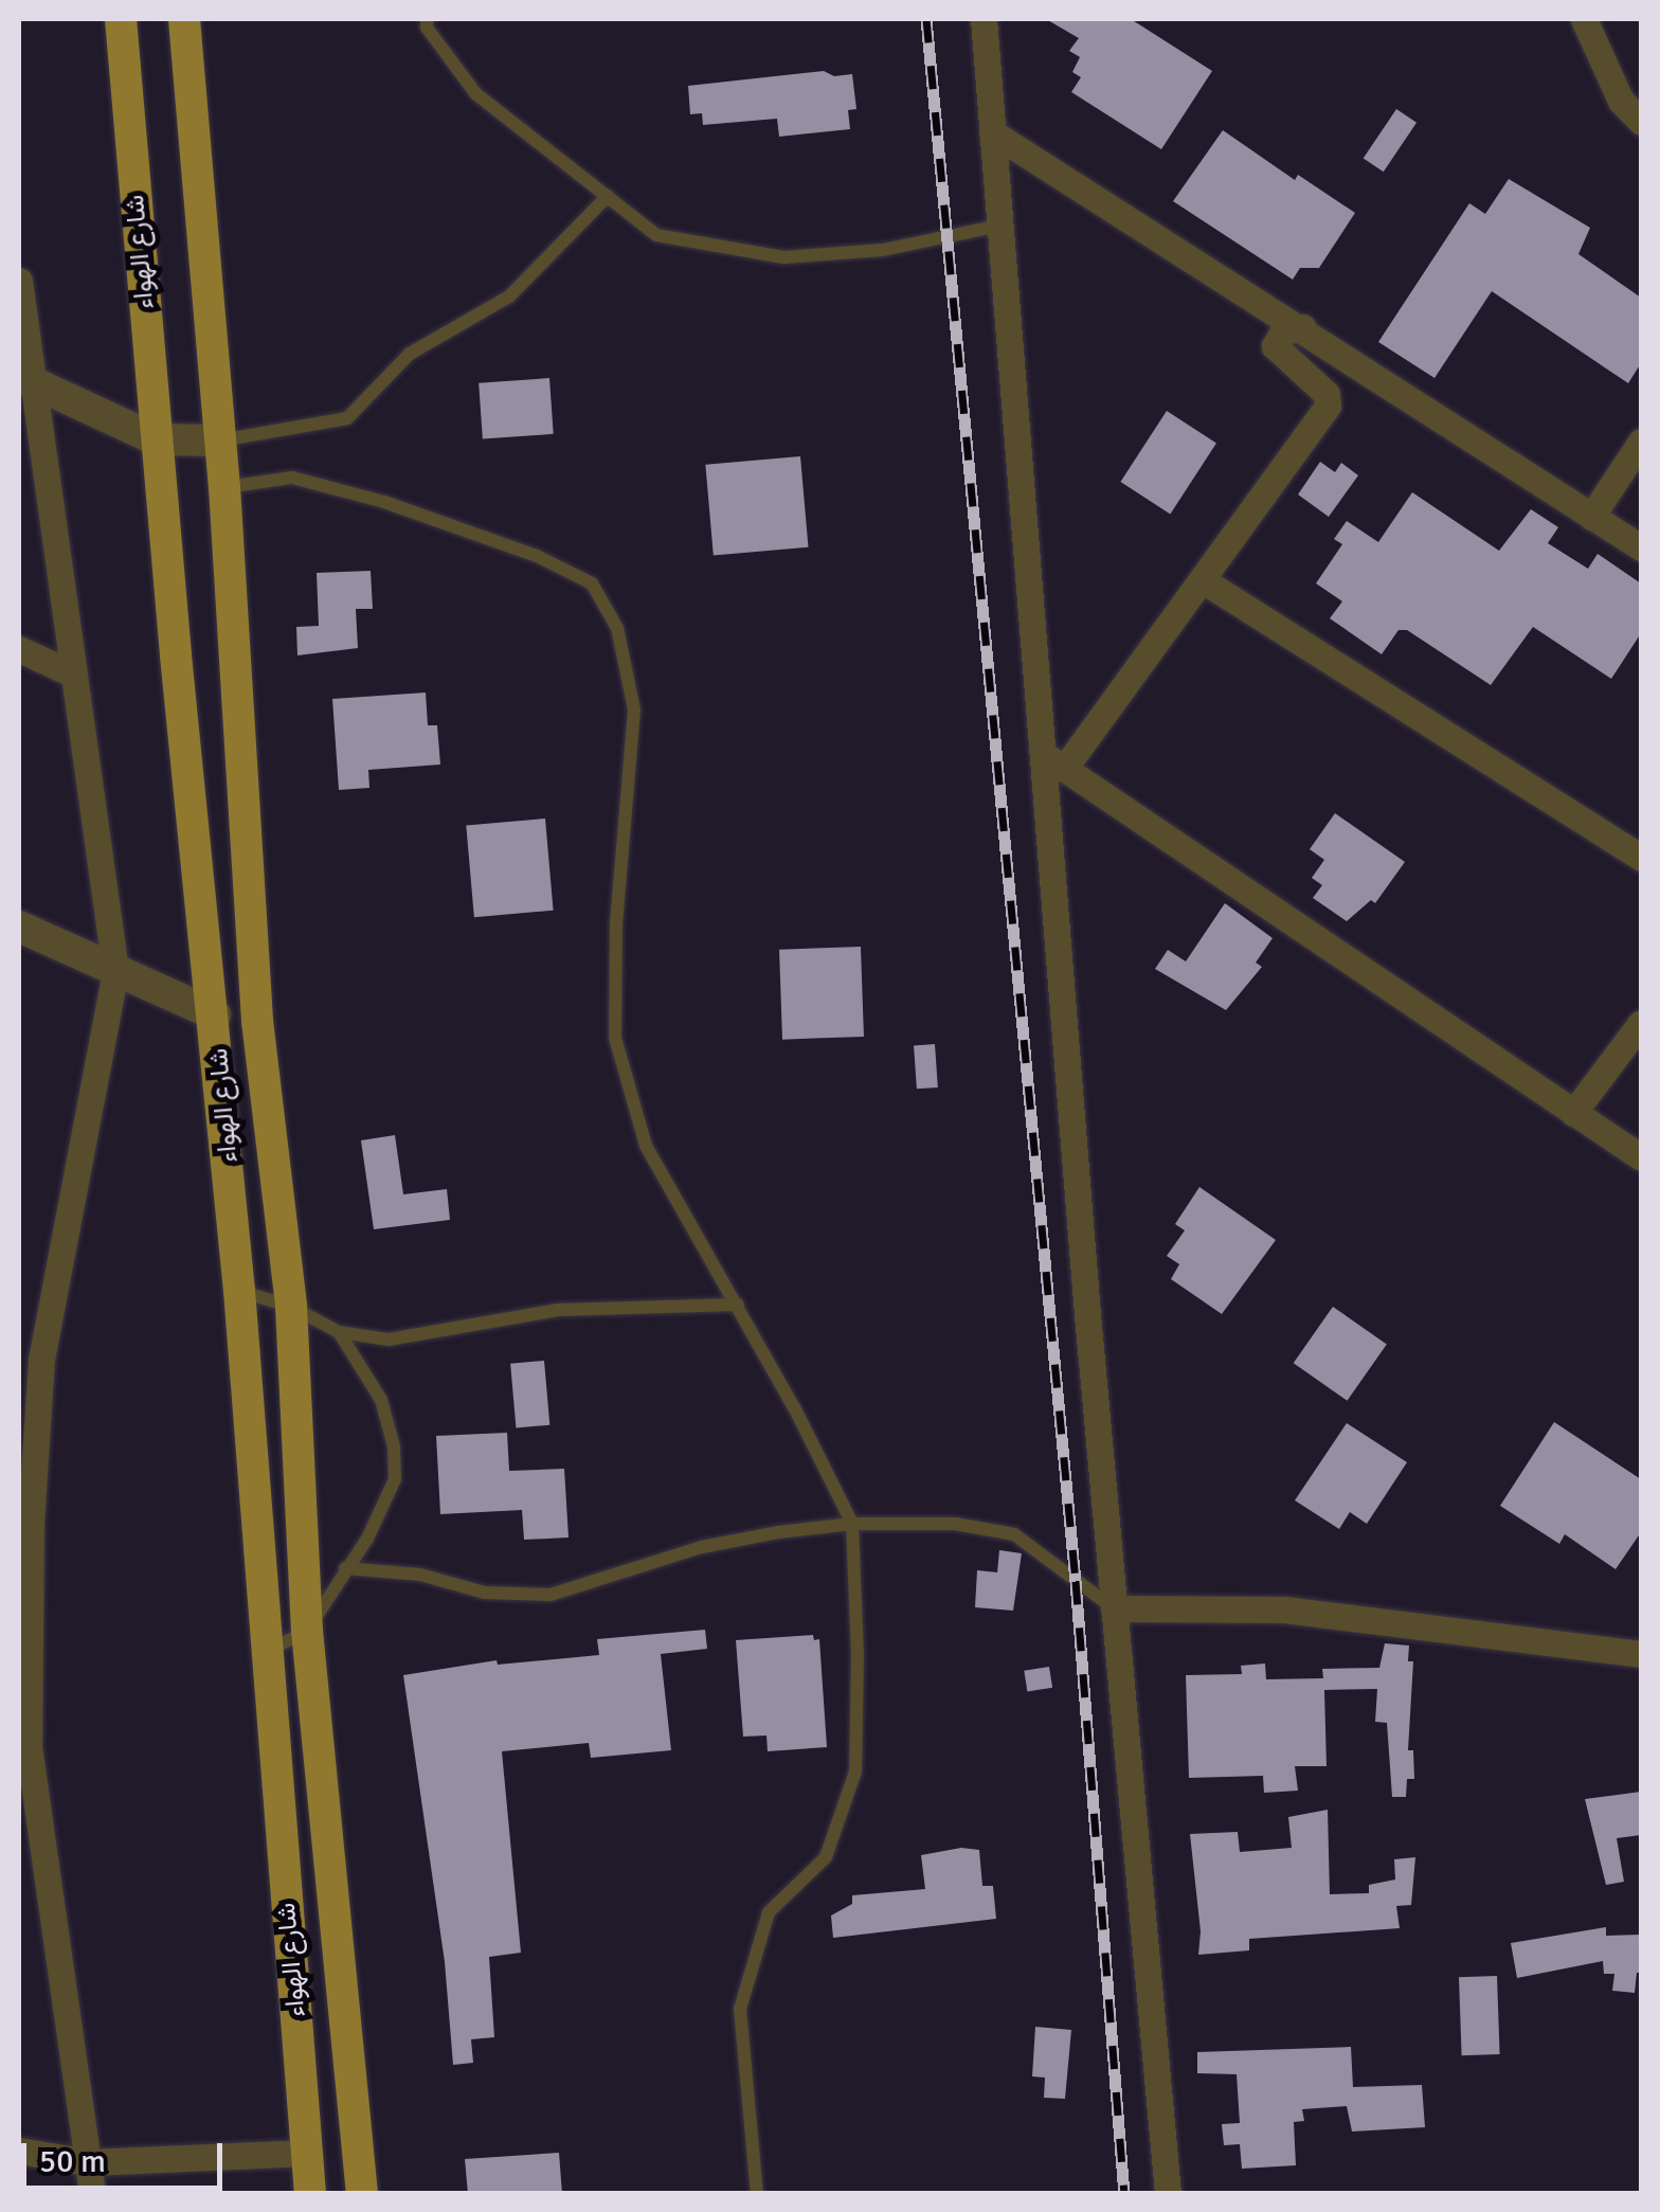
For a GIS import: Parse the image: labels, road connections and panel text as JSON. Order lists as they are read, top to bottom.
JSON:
{
  "streets": {
    "main road": ["شارع الهواء"]
  },
  "scale_bar": "50 m"
}
